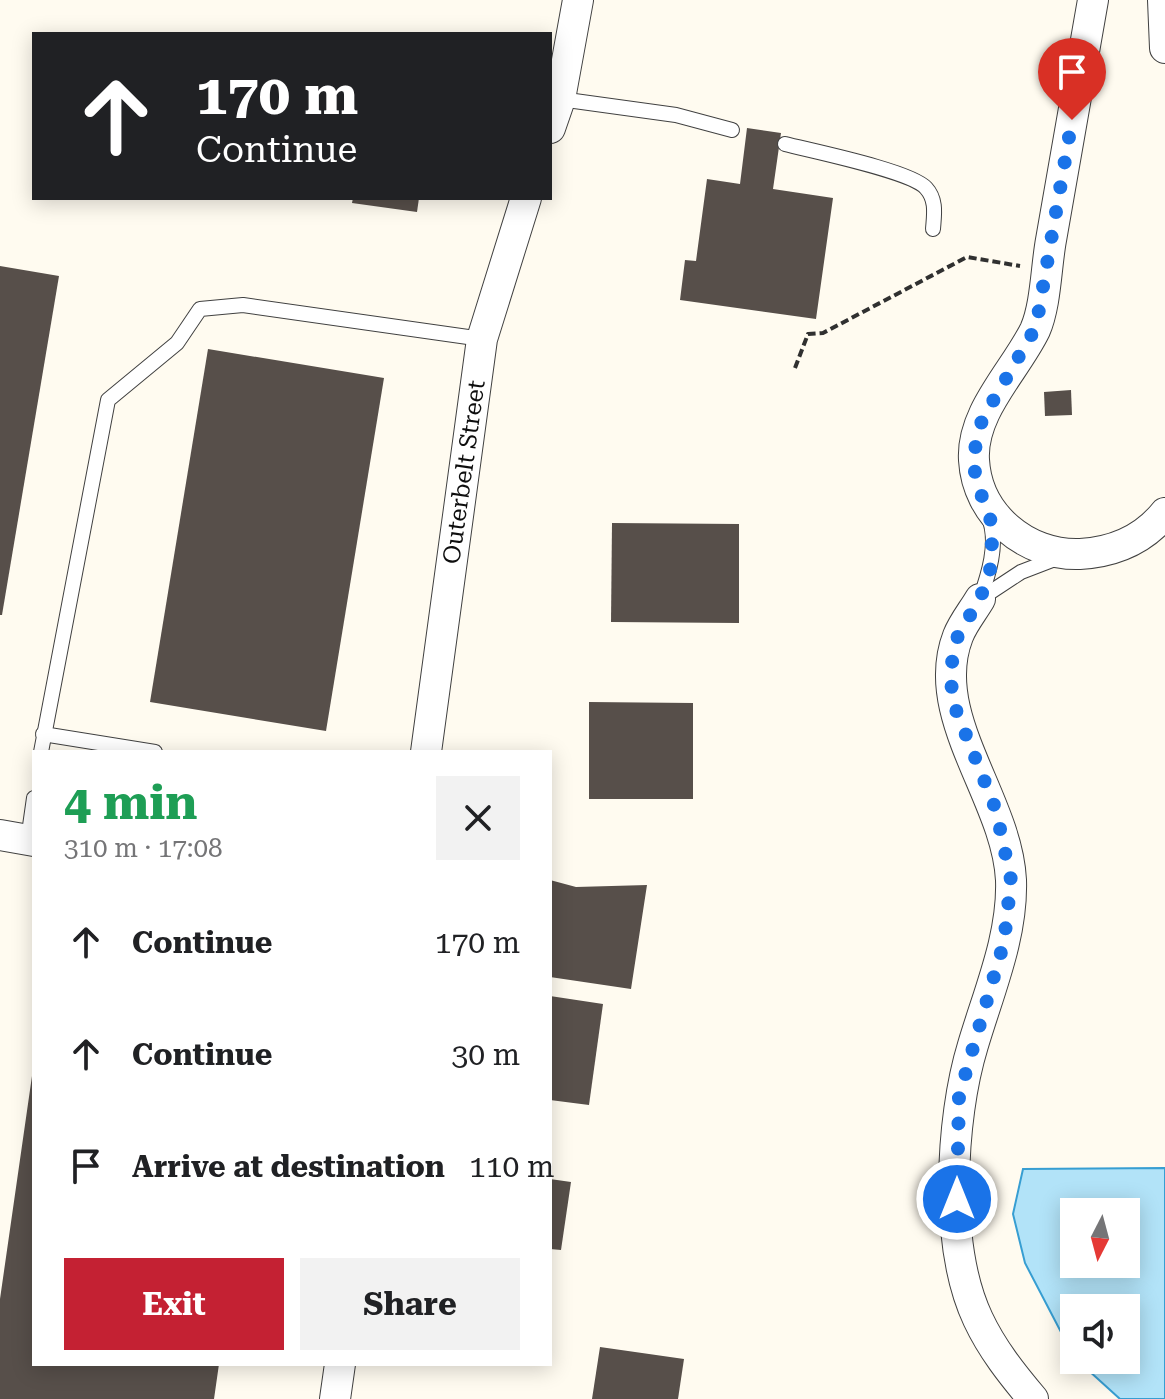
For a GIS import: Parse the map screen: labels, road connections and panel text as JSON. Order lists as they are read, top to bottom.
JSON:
{
  "streets": {
    "street": ["Outerbelt Street"]
  },
  "north": "bottom",
  "page": {
    "turn": ["170 m", "Continue"],
    "heading": ["4 min", "310 m · 17:08"],
    "list": [
      {
        "name": "Continue",
        "value": "170 m"
      },
      {
        "name": "Continue",
        "value": "30 m"
      },
      {
        "name": "Arrive at destination",
        "value": "110 m"
      }
    ],
    "buttons": ["Exit", "Share"]
  }
}
